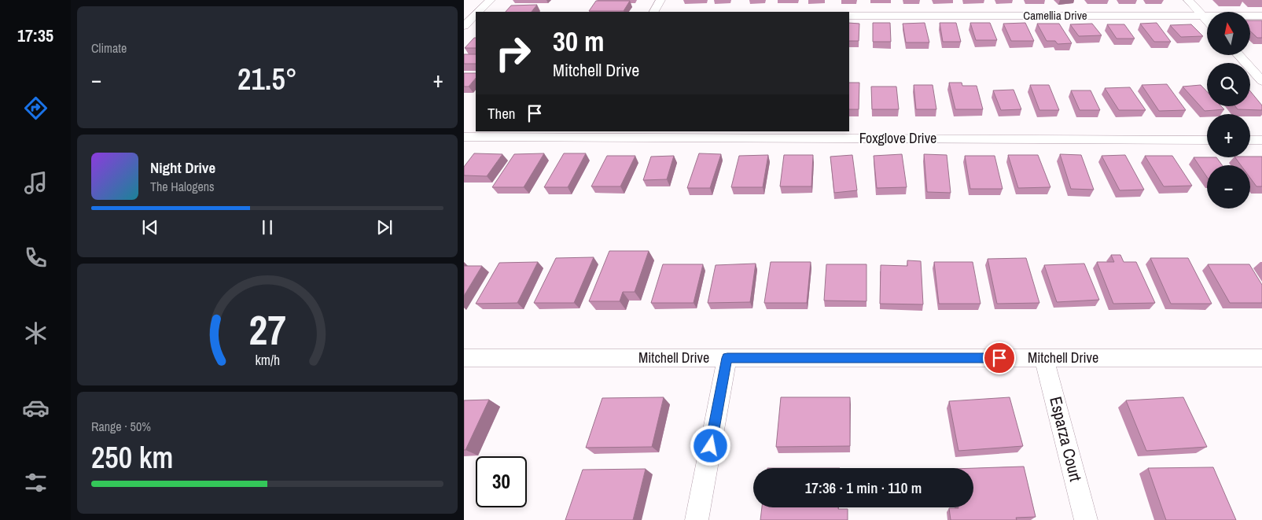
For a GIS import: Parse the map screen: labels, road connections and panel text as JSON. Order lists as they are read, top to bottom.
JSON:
{
  "streets": {
    "street": [
      "Camellia Drive",
      "Foxglove Drive",
      "Mitchell Drive",
      "Esparza Court"
    ]
  },
  "crossings": [
    ["Mitchell Drive", "Esparza Court"]
  ],
  "north": "top",
  "page": {
    "tabs": "17:35",
    "tile": [
      "Climate",
      ["Range · 50%", "250 km"]
    ],
    "map_buttons": ["+", "−"],
    "turn": ["30 m", "Mitchell Drive"],
    "heat": ["−", "21.5°", "+"],
    "then": "Then",
    "song": ["Night Drive", "The Halogens"],
    "limit": "30",
    "trip": "17:36 · 1 min · 110 m",
    "gauge": ["27", "km/h"]
  }
}
